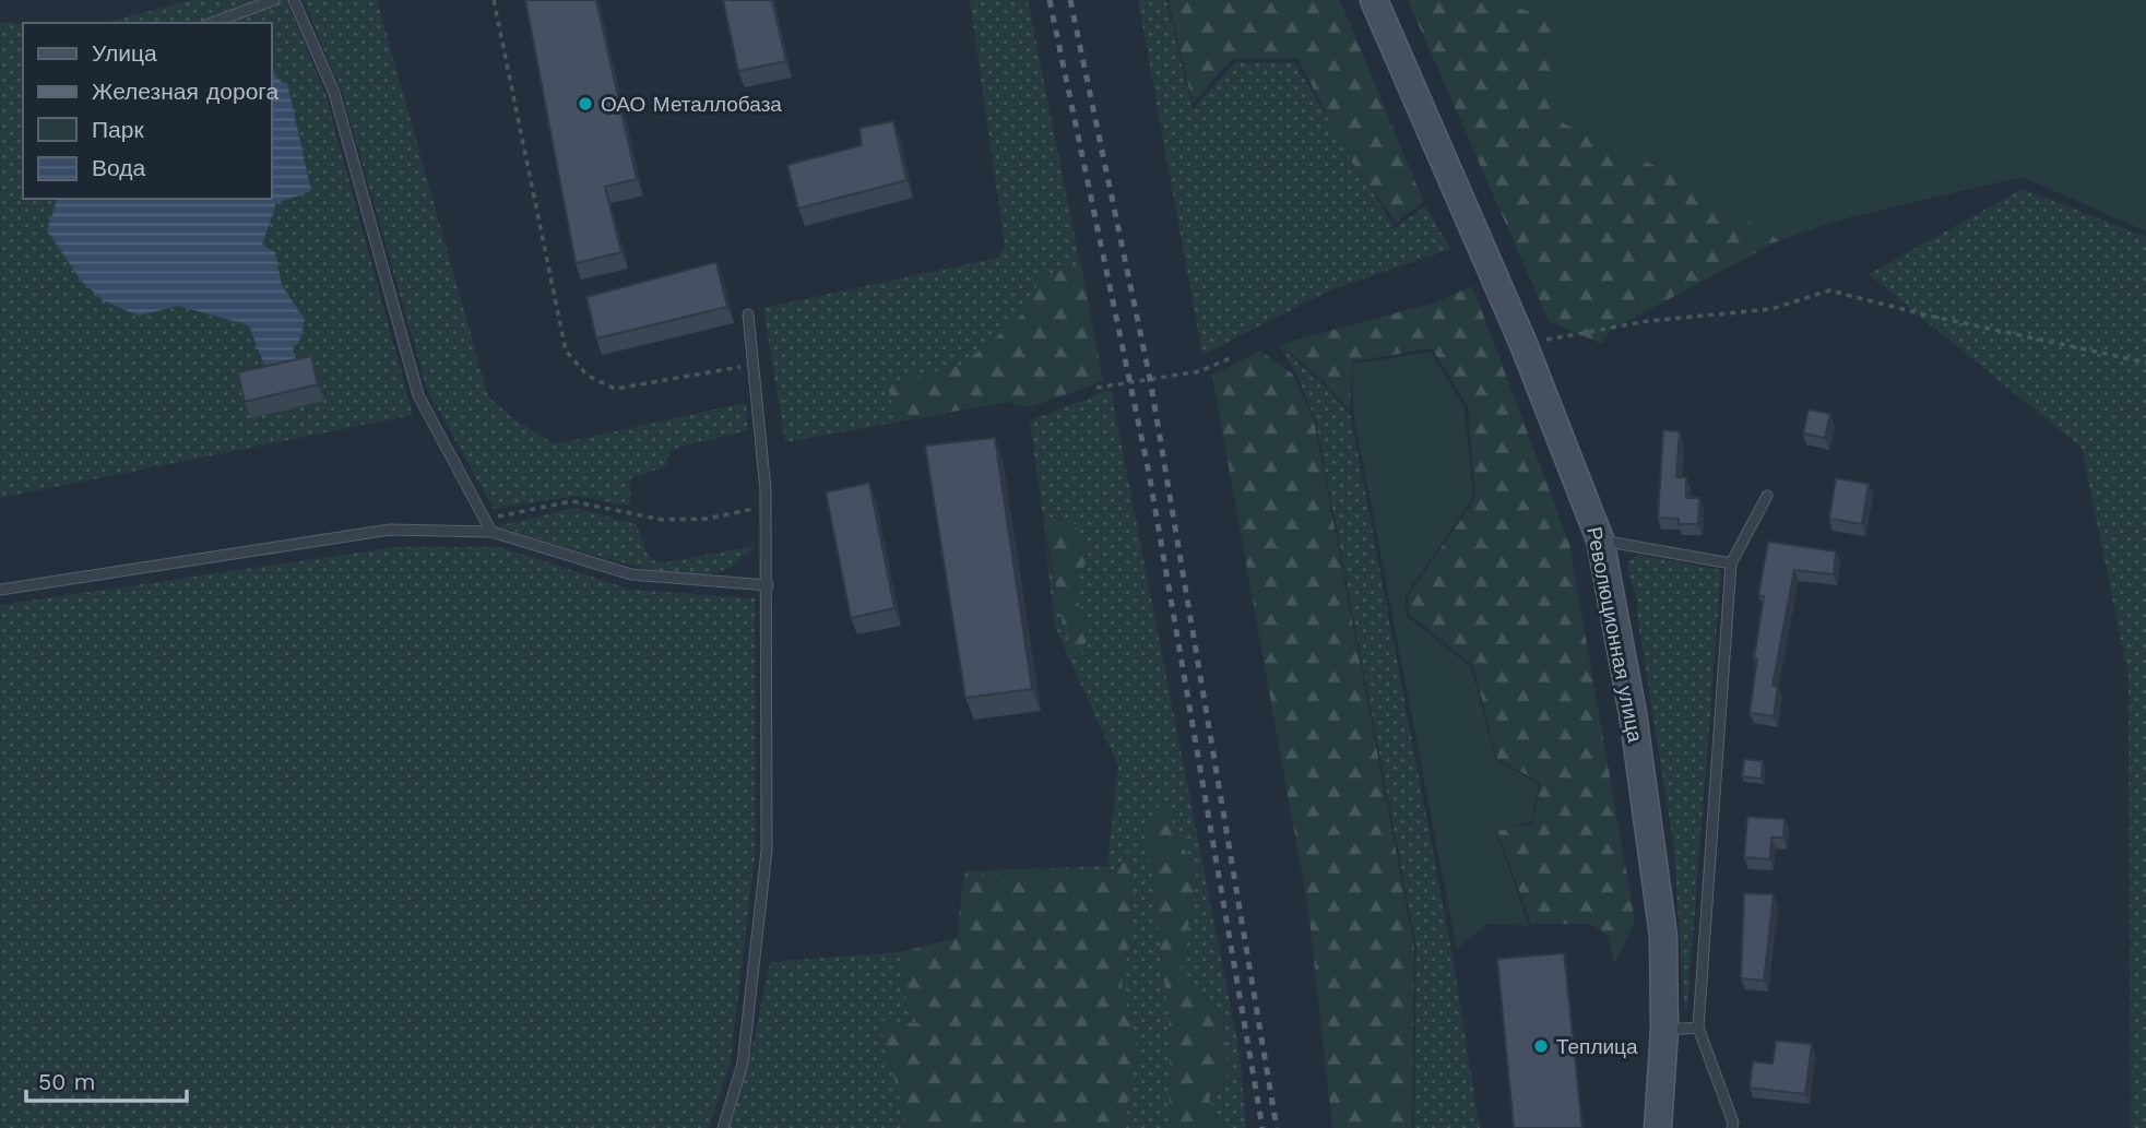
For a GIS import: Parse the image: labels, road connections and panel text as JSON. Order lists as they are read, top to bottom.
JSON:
{
  "streets": {
    "street": ["Революционная улица"]
  },
  "places": ["ОАО Металлобаза", "Теплица"],
  "legend": [
    "Улица",
    "Железная дорога",
    "Парк",
    "Вода"
  ],
  "scale_bar": "50 m"
}
